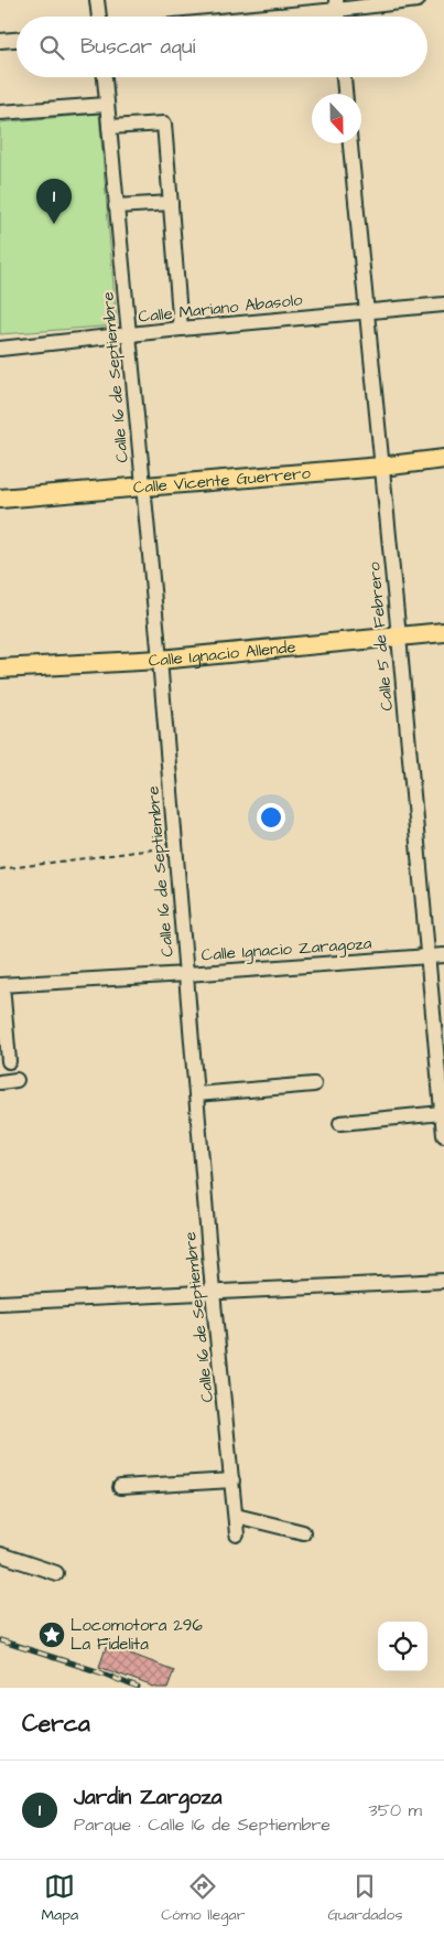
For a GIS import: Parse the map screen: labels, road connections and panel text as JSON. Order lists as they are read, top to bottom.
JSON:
{
  "streets": {
    "main road": ["Calle Vicente Guerrero", "Calle Ignacio Allende"],
    "street": [
      "Calle Mariano Abasolo",
      "Calle 16 de Septiembre",
      "Calle 5 de Febrero",
      "Calle Ignacio Zaragoza"
    ]
  },
  "crossings": [
    ["Calle Mariano Abasolo", "Calle 16 de Septiembre"],
    ["Calle Mariano Abasolo", "Calle 5 de Febrero"],
    ["Calle 16 de Septiembre", "Calle Vicente Guerrero"],
    ["Calle 16 de Septiembre", "Calle Ignacio Allende"],
    ["Calle 16 de Septiembre", "Calle Ignacio Zaragoza"],
    ["Calle Vicente Guerrero", "Calle 5 de Febrero"],
    ["Calle 5 de Febrero", "Calle Ignacio Allende"],
    ["Calle 5 de Febrero", "Calle Ignacio Zaragoza"]
  ],
  "places": {
    "place": ["Locomotora 296 La Fidelita"]
  },
  "north": "bottom",
  "page": {
    "search": "Buscar aquí",
    "pins": "1",
    "heading": "Cerca",
    "list": [
      {
        "mark": "1",
        "name": "Jardin Zargoza",
        "note": "Parque · Calle 16 de Septiembre",
        "value": "350 m"
      }
    ],
    "nav": ["Mapa", "Cómo llegar", "Guardados"]
  }
}
